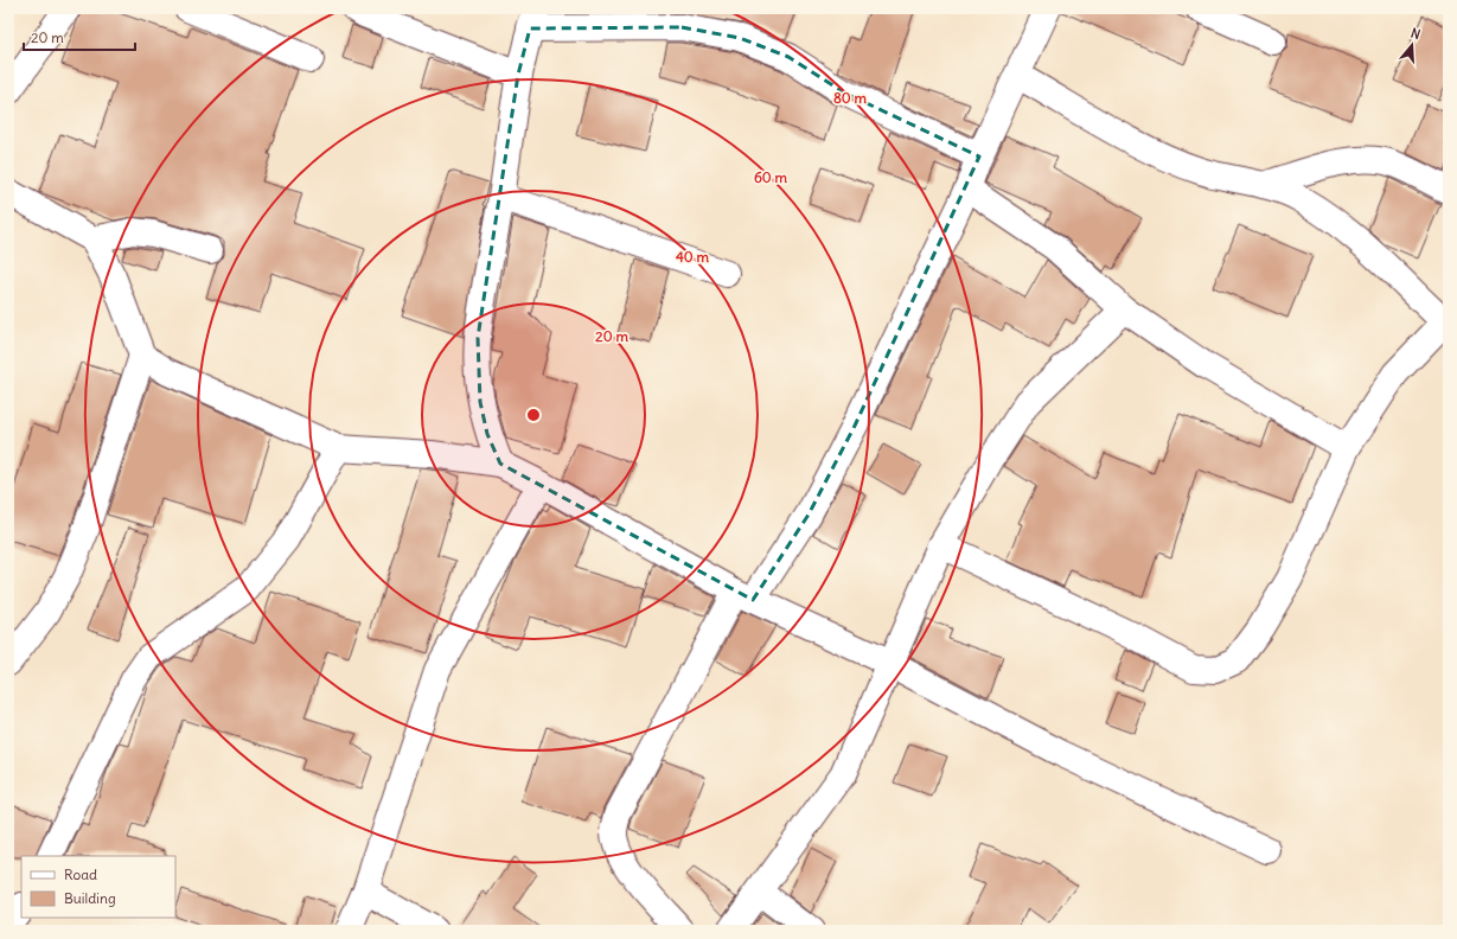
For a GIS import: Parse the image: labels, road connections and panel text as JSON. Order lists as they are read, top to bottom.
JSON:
{
  "legend": ["Road", "Building"],
  "scale_bar": "20 m",
  "north": "top",
  "rings": [
    "80 m",
    "60 m",
    "40 m",
    "20 m"
  ]
}
